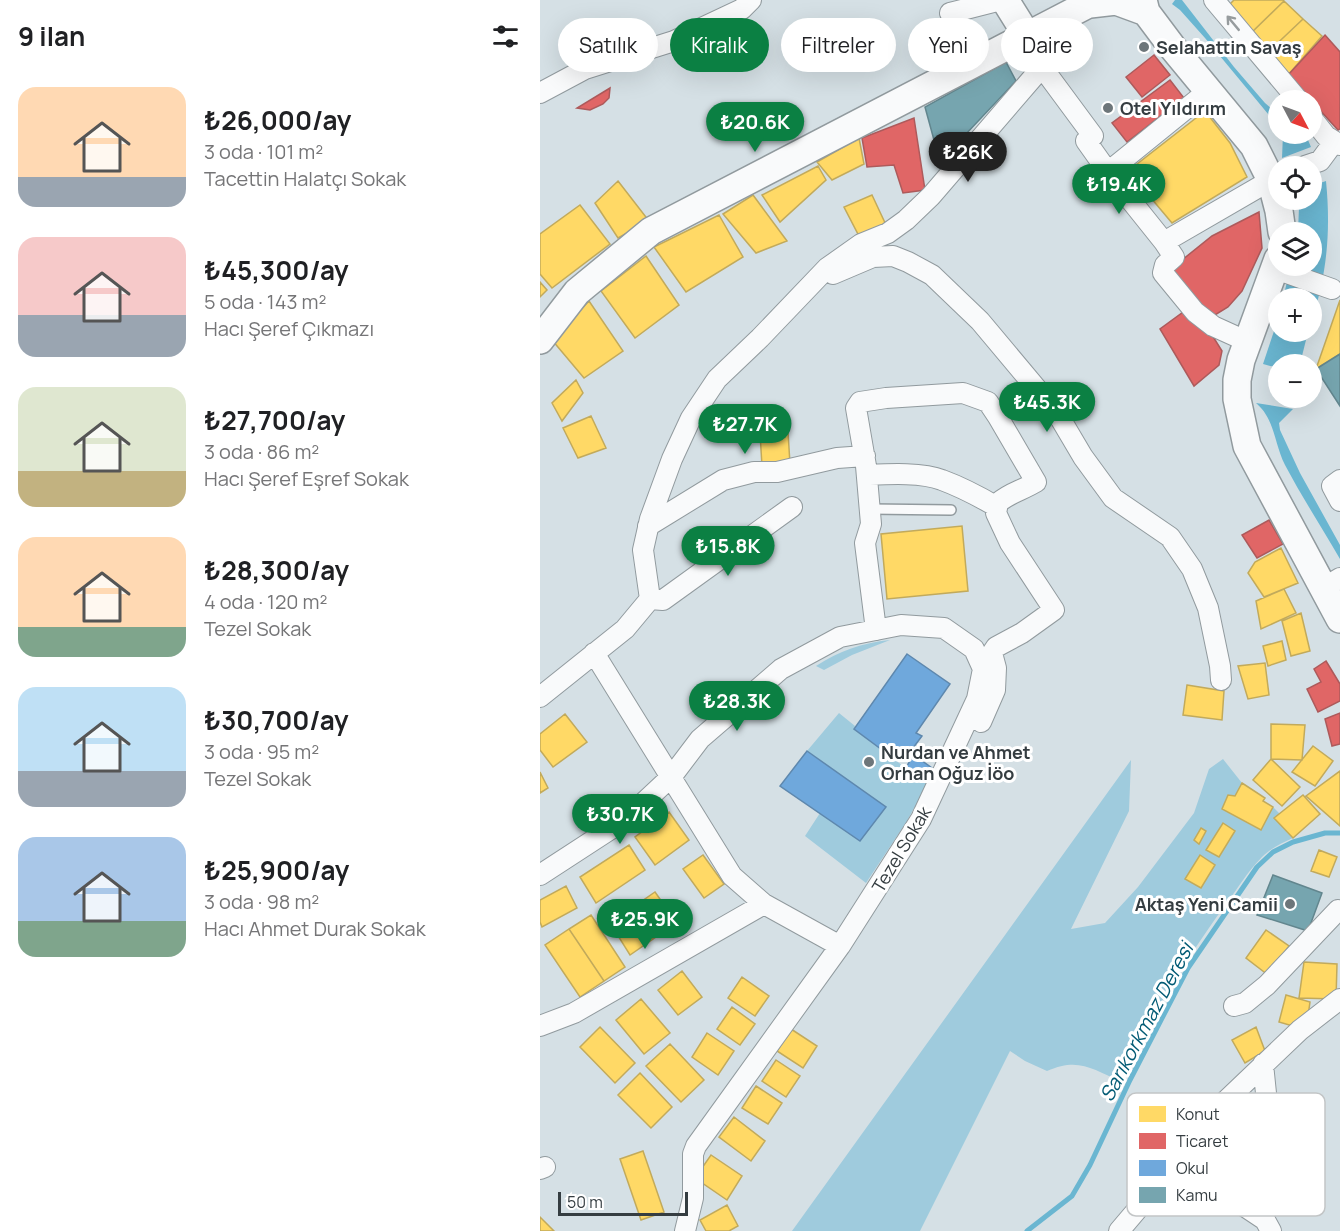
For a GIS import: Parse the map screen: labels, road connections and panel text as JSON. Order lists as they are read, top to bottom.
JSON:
{
  "streets": {
    "street": ["Tezel Sokak"]
  },
  "water": ["Sarıkorkmaz Deresi"],
  "places": [
    "Selahattin Savaş",
    "Otel Yıldırım",
    "Nurdan ve Ahmet Orhan Oğuz İöo",
    "Aktaş Yeni Camii"
  ],
  "legend": [
    "Konut",
    "Ticaret",
    "Okul",
    "Kamu"
  ],
  "scale_bar": "50 m",
  "north": "bottom right",
  "page": {
    "heading": "9 ilan",
    "chip": [
      "Satılık",
      "Kiralık",
      "Filtreler",
      "Yeni",
      "Daire"
    ],
    "list": [
      {
        "name": "₺26,000/ay",
        "note": "3 oda · 101 m² · Tacettin Halatçı Sokak"
      },
      {
        "name": "₺45,300/ay",
        "note": "5 oda · 143 m² · Hacı Şeref Çıkmazı"
      },
      {
        "name": "₺27,700/ay",
        "note": "3 oda · 86 m² · Hacı Şeref Eşref Sokak"
      },
      {
        "name": "₺28,300/ay",
        "note": "4 oda · 120 m² · Tezel Sokak"
      },
      {
        "name": "₺30,700/ay",
        "note": "3 oda · 95 m² · Tezel Sokak"
      },
      {
        "name": "₺25,900/ay",
        "note": "3 oda · 98 m² · Hacı Ahmet Durak Sokak"
      }
    ],
    "map_buttons": ["+", "−"],
    "price": [
      "₺20.6K",
      "₺26K",
      "₺19.4K",
      "₺45.3K",
      "₺27.7K",
      "₺15.8K",
      "₺28.3K",
      "₺30.7K",
      "₺25.9K"
    ],
    "scale": "50 m"
  }
}
